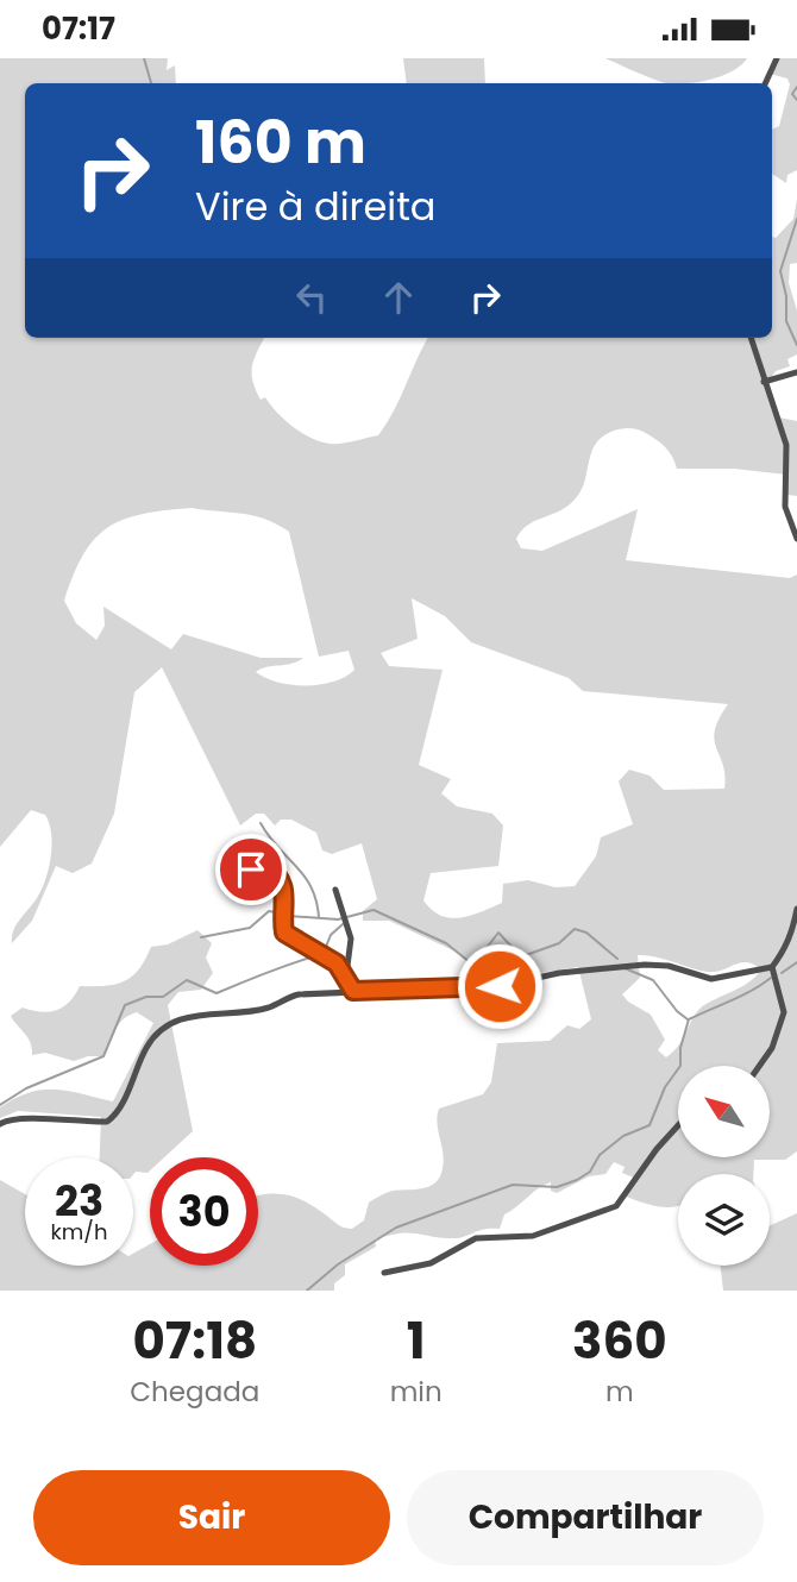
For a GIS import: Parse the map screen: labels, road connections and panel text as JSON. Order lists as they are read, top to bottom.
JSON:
{
  "north": "top left",
  "page": {
    "status": "07:17",
    "turn": ["160 m", "Vire à direita"],
    "speed": "23 km/h",
    "limit": "30",
    "eta": [
      "07:18",
      "Chegada",
      "1",
      "min",
      "360",
      "m"
    ],
    "buttons": ["Sair", "Compartilhar"]
  }
}
